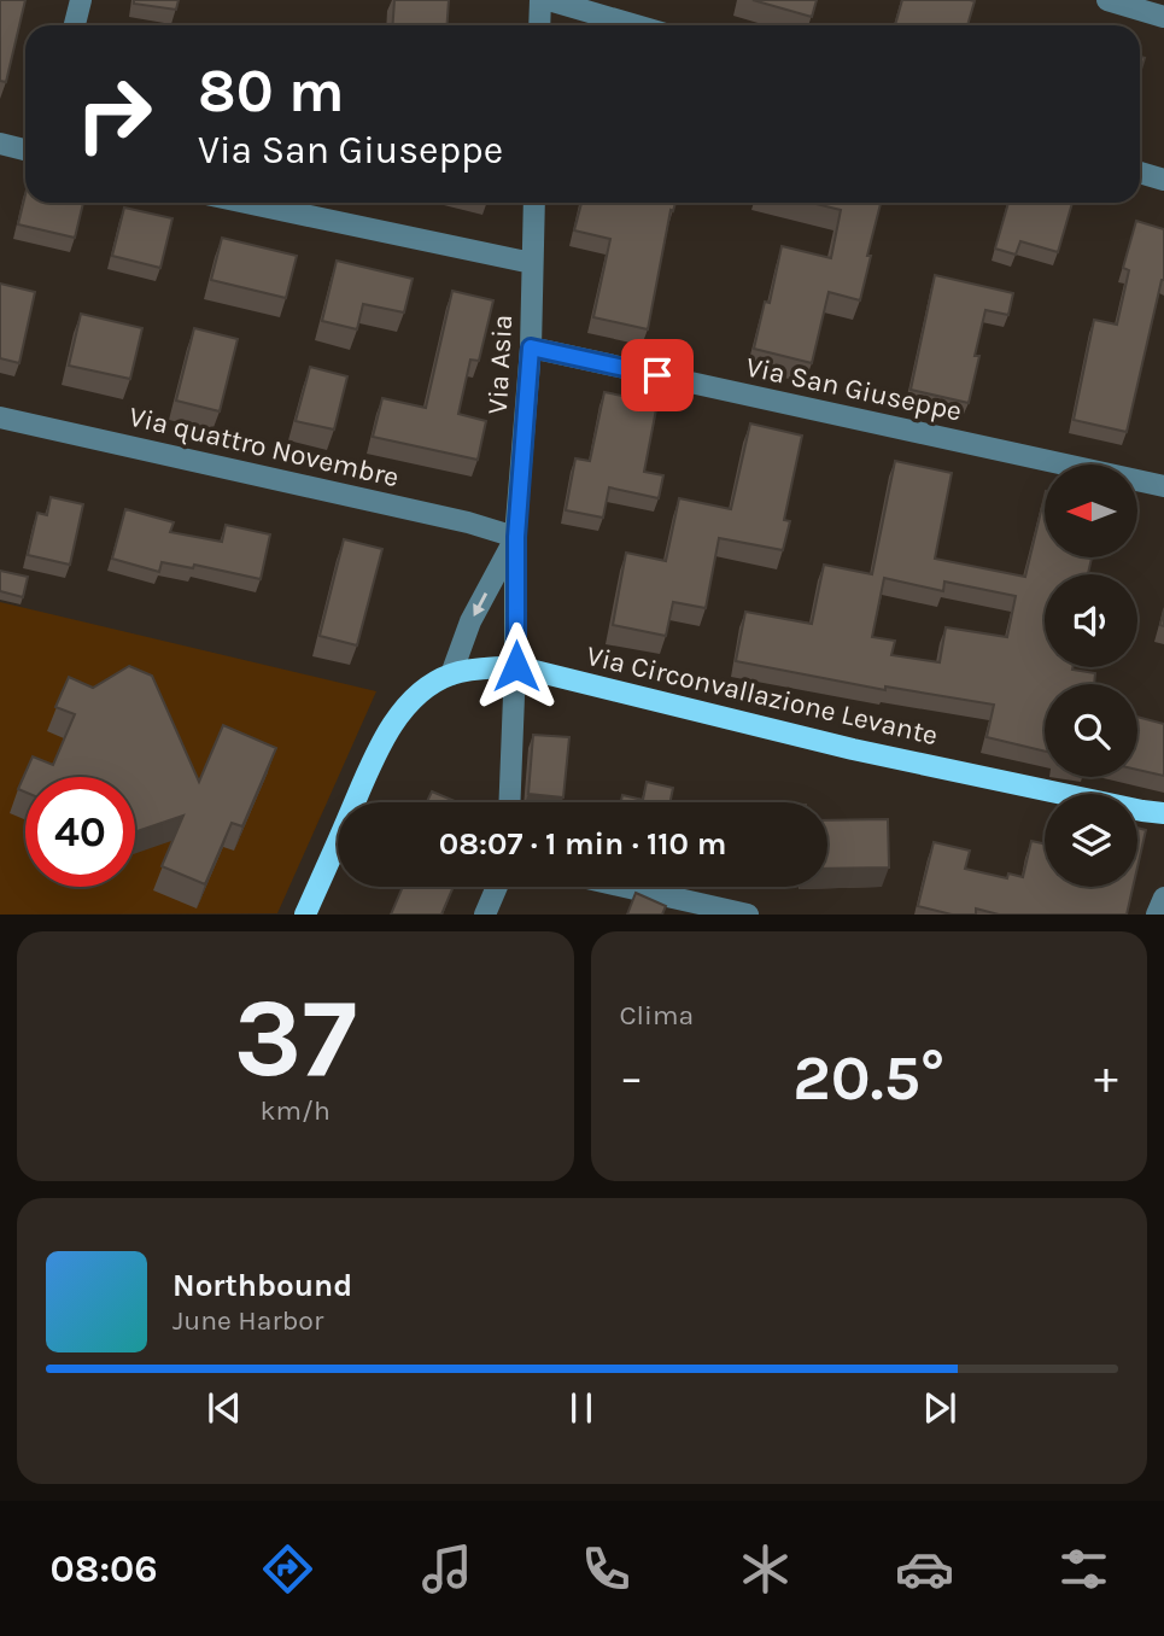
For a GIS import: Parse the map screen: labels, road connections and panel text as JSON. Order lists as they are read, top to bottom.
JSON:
{
  "streets": {
    "main road": ["Via Circonvallazione Levante"],
    "street": ["Via Asia", "Via San Giuseppe", "Via quattro Novembre"]
  },
  "crossings": [
    ["Via Asia", "Via San Giuseppe"],
    ["Via Asia", "Via quattro Novembre"],
    ["Via Asia", "Via Circonvallazione Levante"]
  ],
  "north": "left",
  "page": {
    "turn": ["80 m", "Via San Giuseppe"],
    "limit": "40",
    "trip": "08:07 · 1 min · 110 m",
    "tile": [
      ["37", "km/h"],
      "Clima"
    ],
    "heat": ["−", "20.5°", "+"],
    "song": ["Northbound", "June Harbor"],
    "tabs": "08:06"
  }
}
